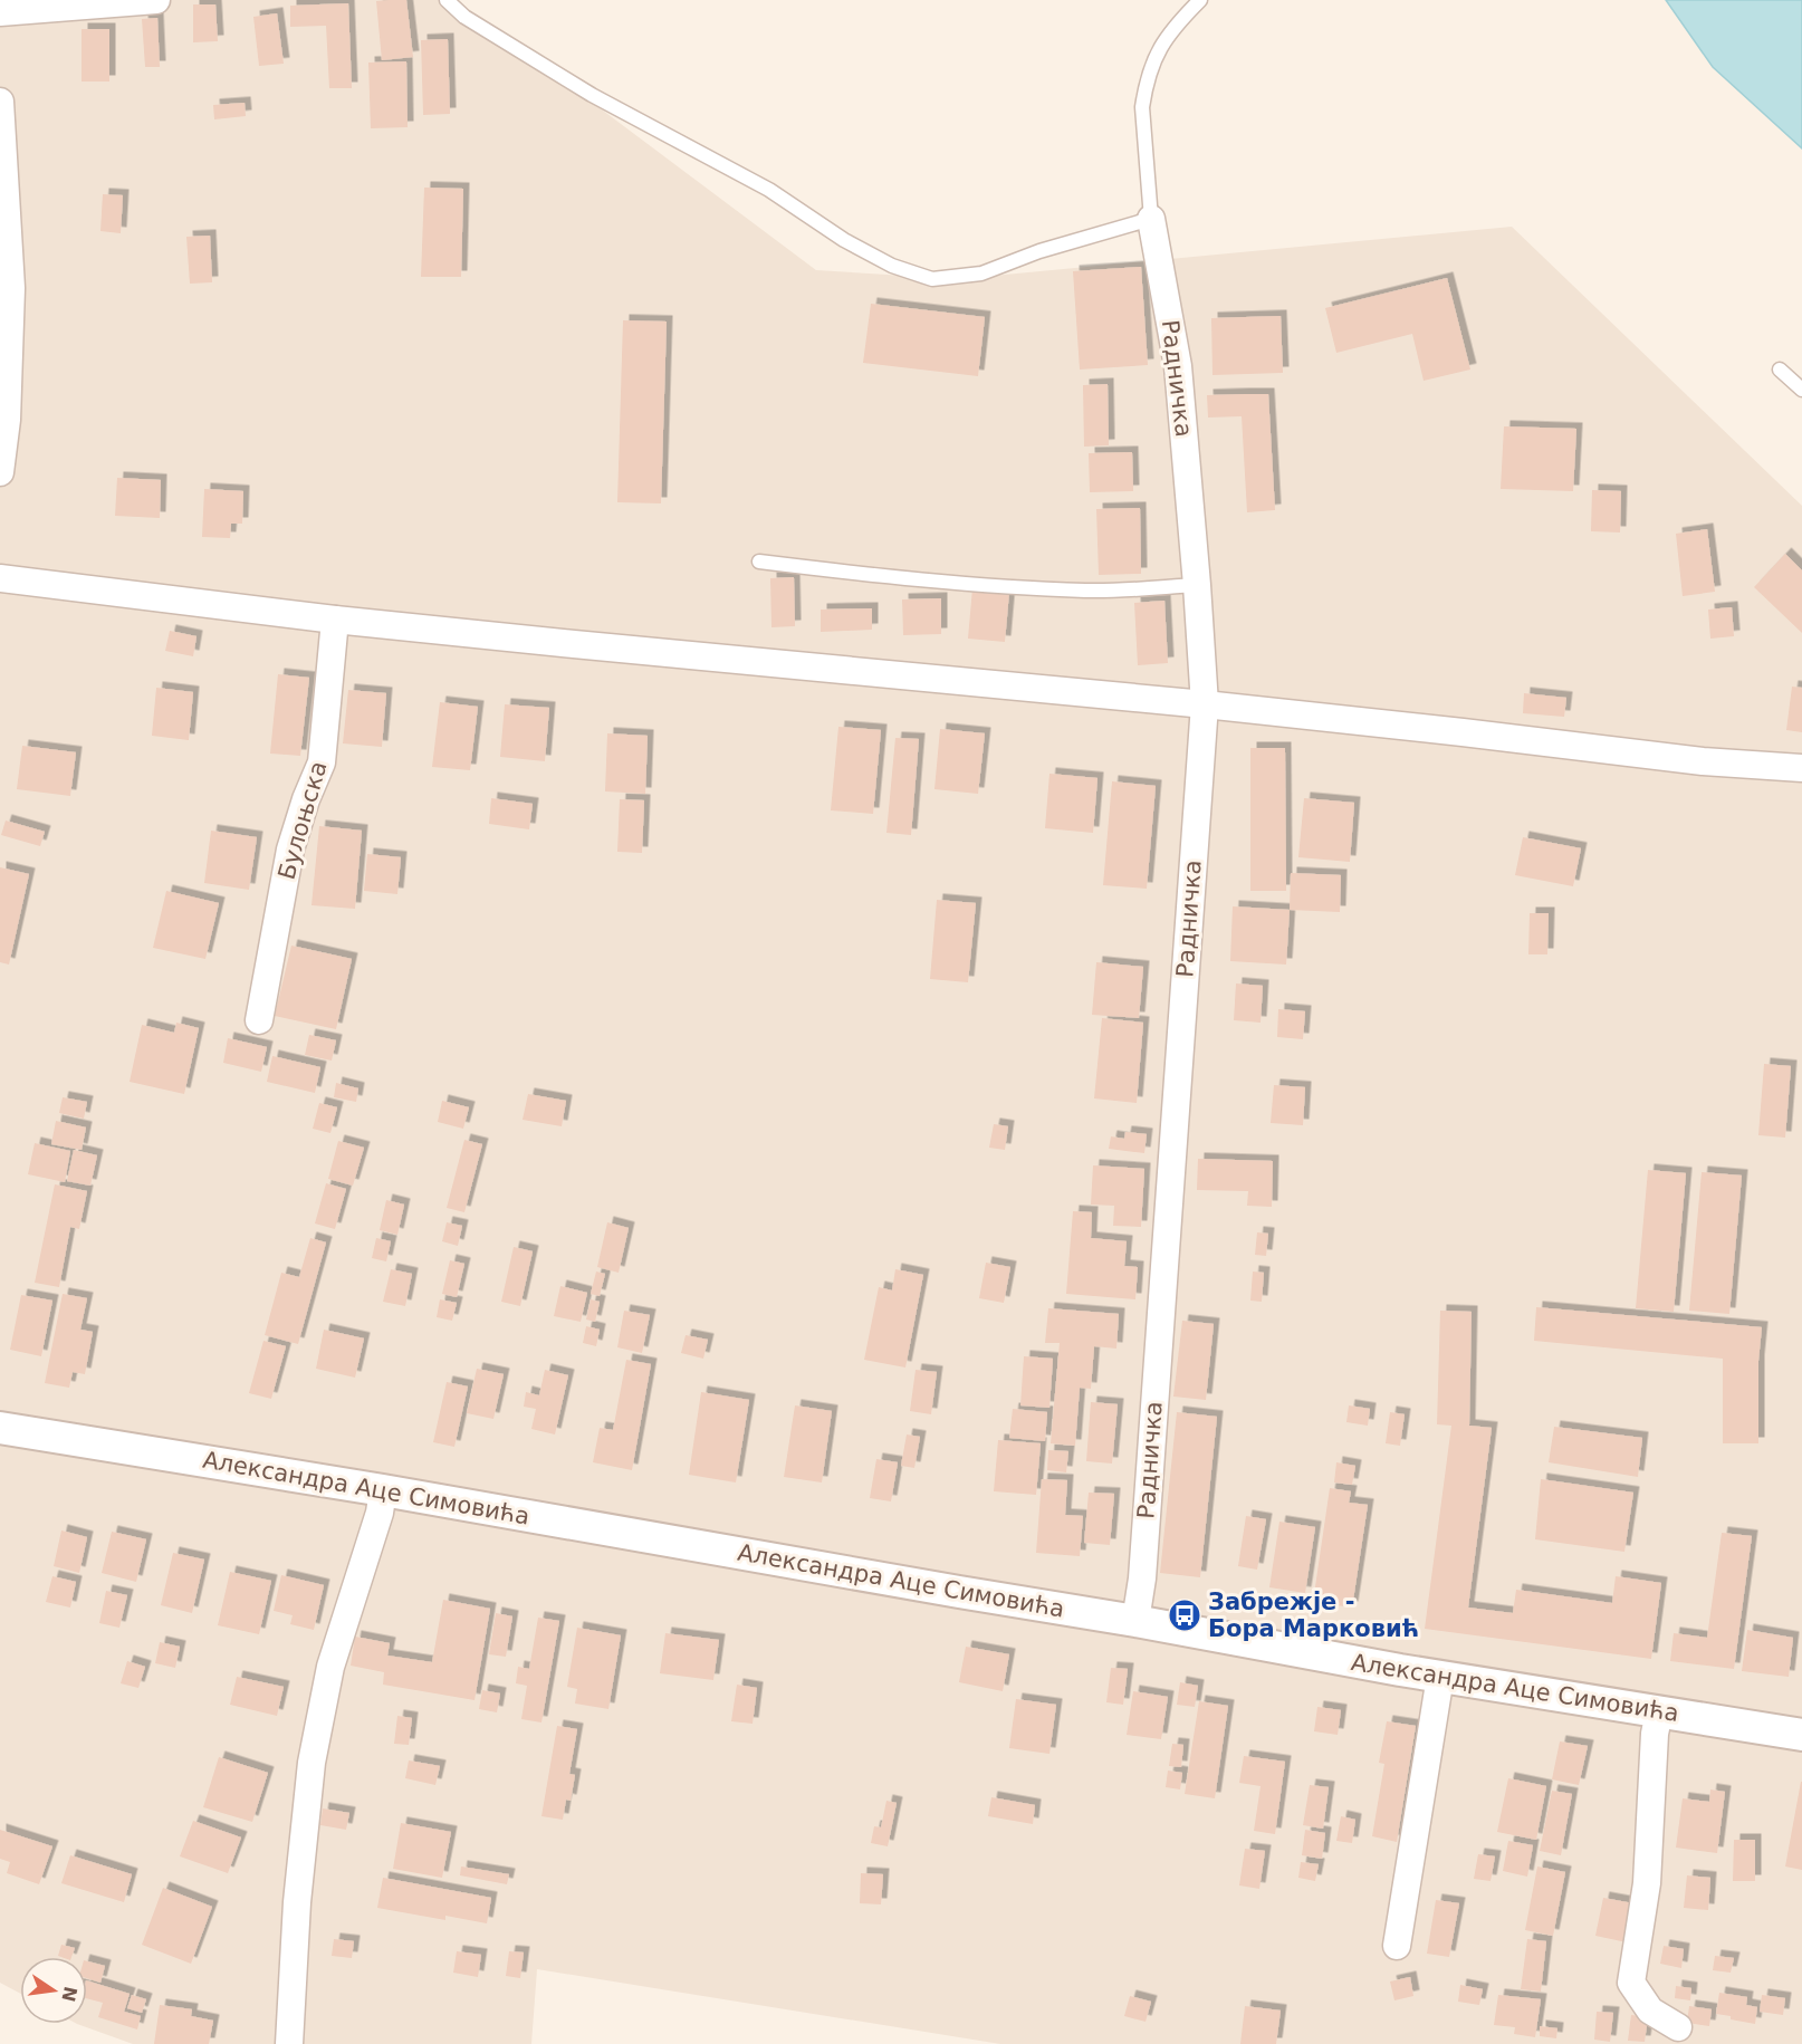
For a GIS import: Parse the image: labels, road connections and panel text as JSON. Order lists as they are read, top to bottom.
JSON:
{
  "streets": {
    "street": ["Радничка", "Булоњска", "Александра Аце Симовића"]
  },
  "crossings": [
    ["Радничка", "Александра Аце Симовића"]
  ],
  "places": {
    "bus stop": ["Забрежје - Бора Марковић"]
  },
  "north": "right"
}
